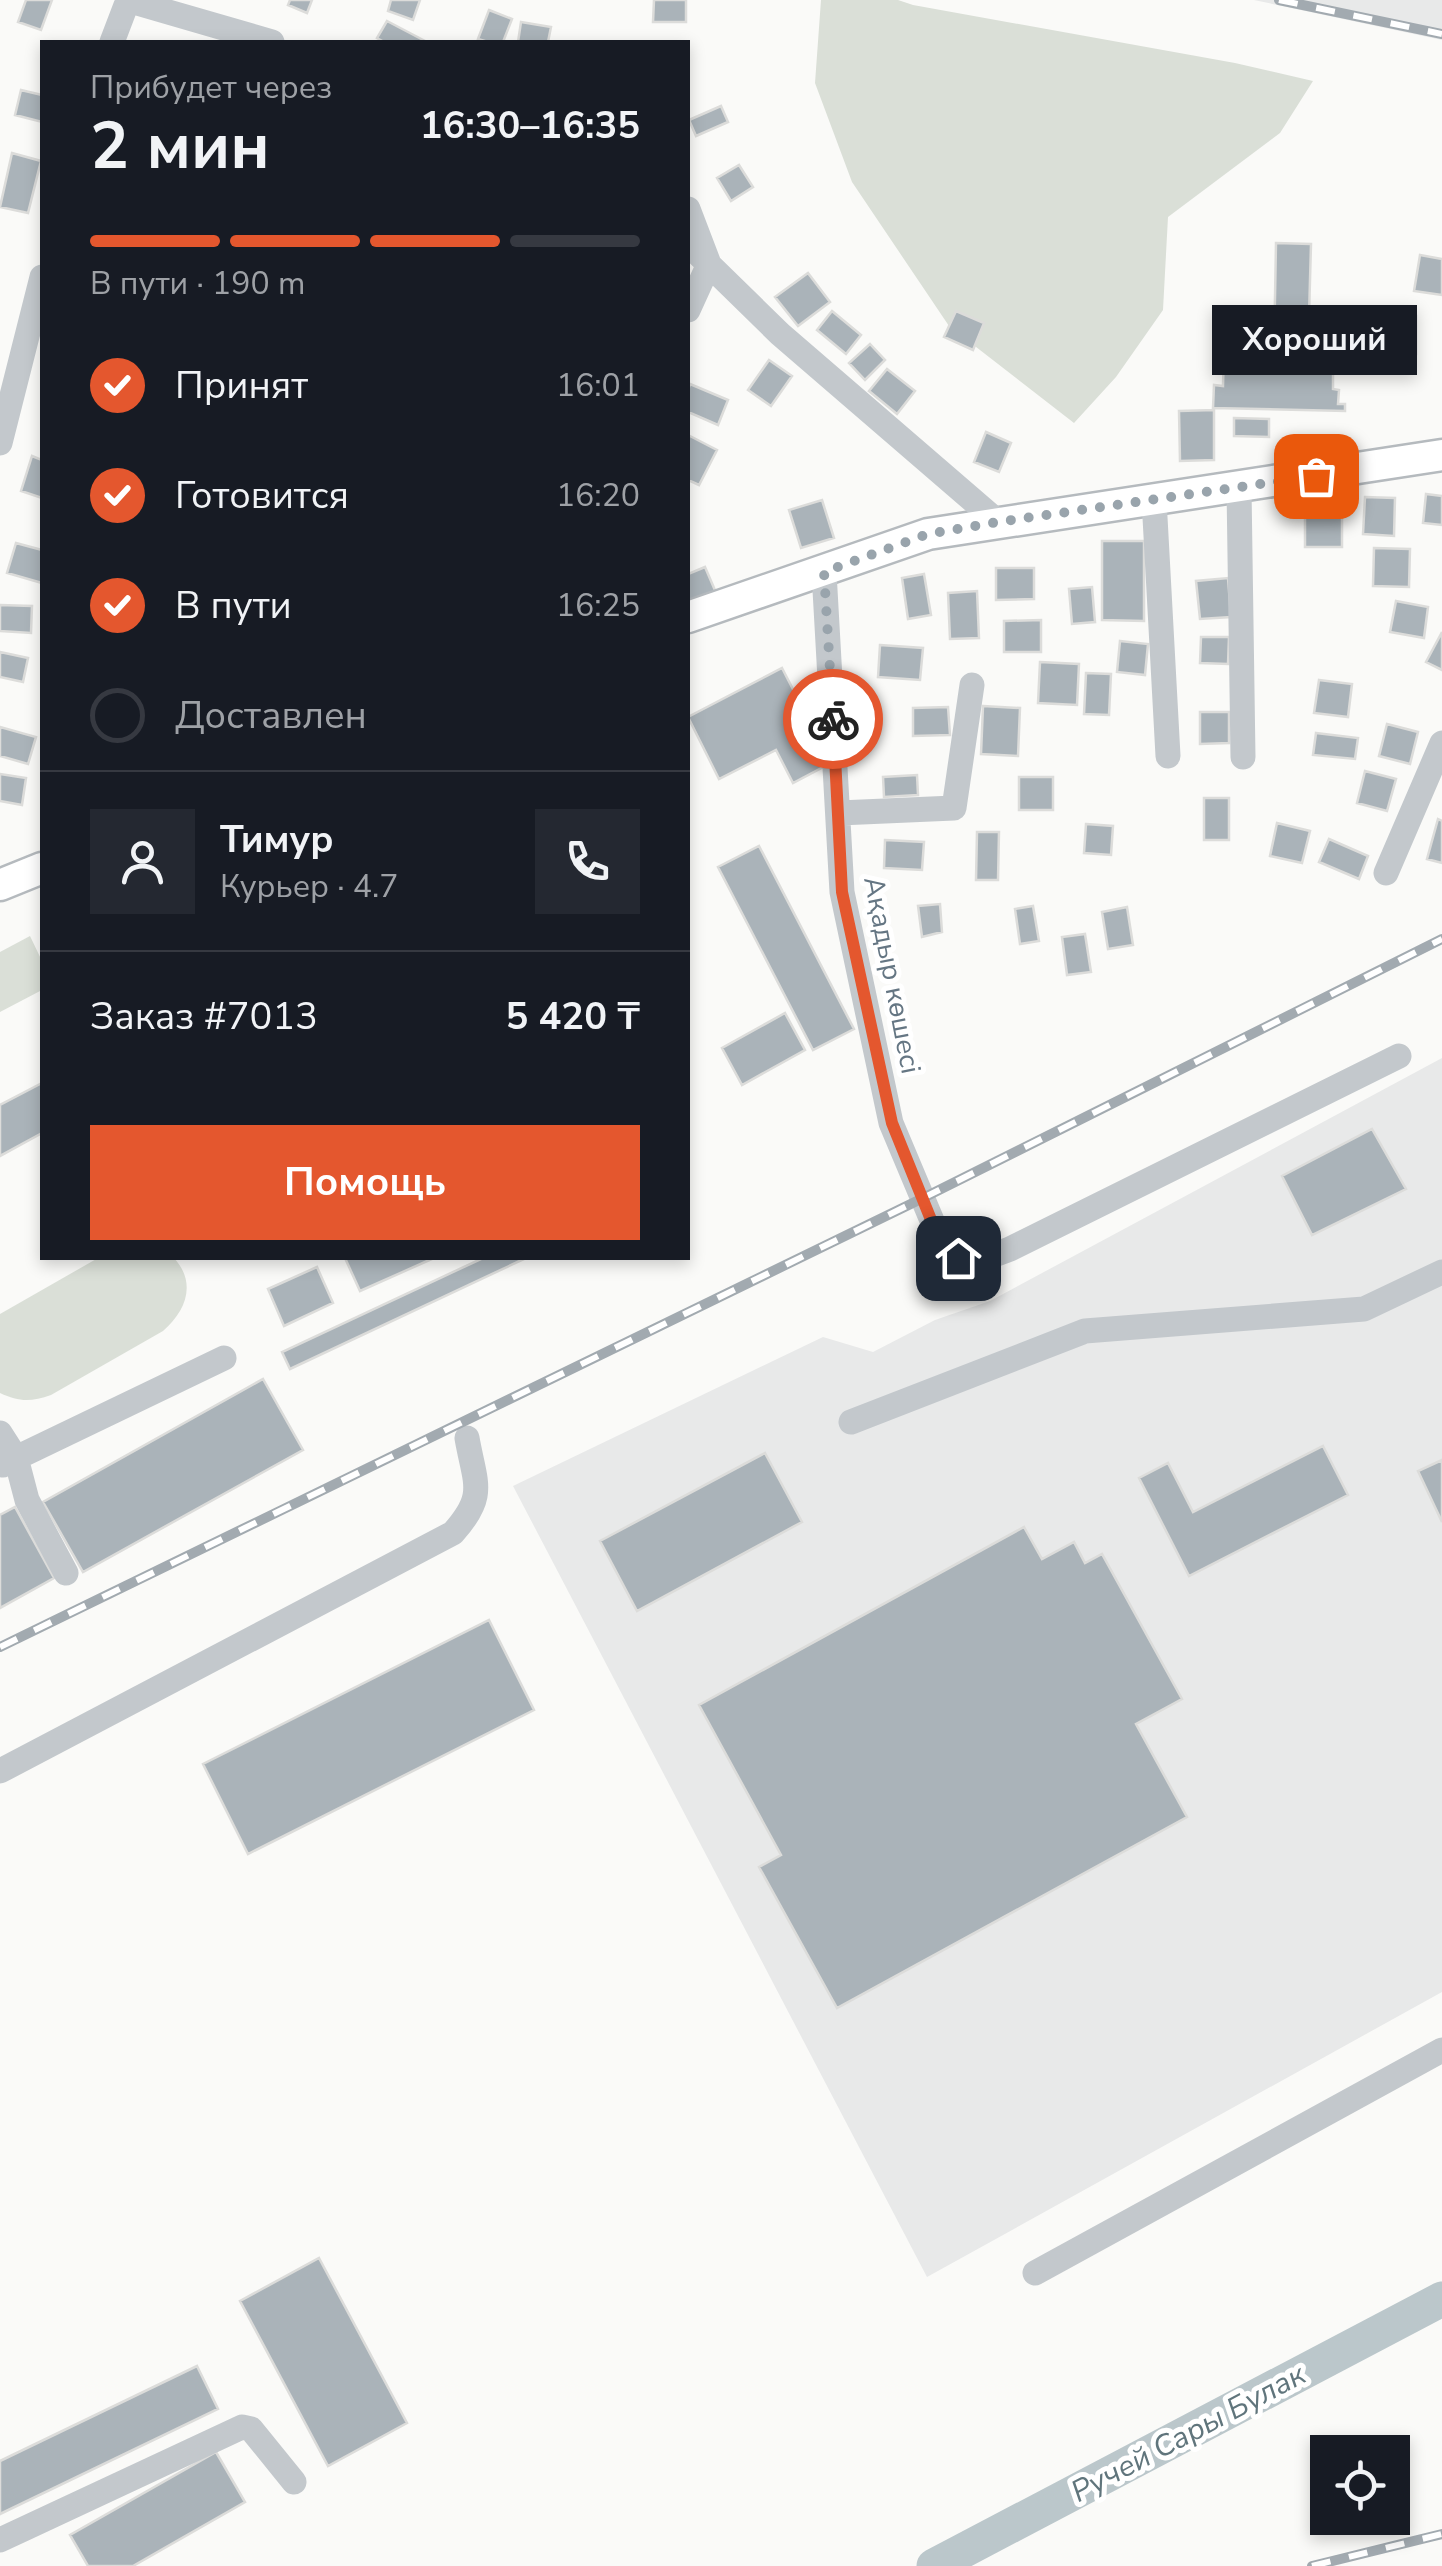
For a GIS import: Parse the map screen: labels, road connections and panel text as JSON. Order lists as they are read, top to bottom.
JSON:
{
  "streets": {
    "street": ["Ақадыр көшесі"]
  },
  "water": ["Ручей Сары Булак"],
  "places": ["Хороший"],
  "page": {
    "heading": ["2 мин", "Прибудет через", "16:30–16:35"],
    "panel": [
      "Тимур",
      "Курьер · 4.7",
      "Заказ #7013",
      "5 420 ₸"
    ],
    "bar": "В пути · 190 m",
    "bubble": "Хороший",
    "list": [
      ["Принят", "16:01"],
      ["Готовится", "16:20"],
      ["В пути", "16:25"],
      "Доставлен"
    ],
    "buttons": "Помощь"
  }
}
